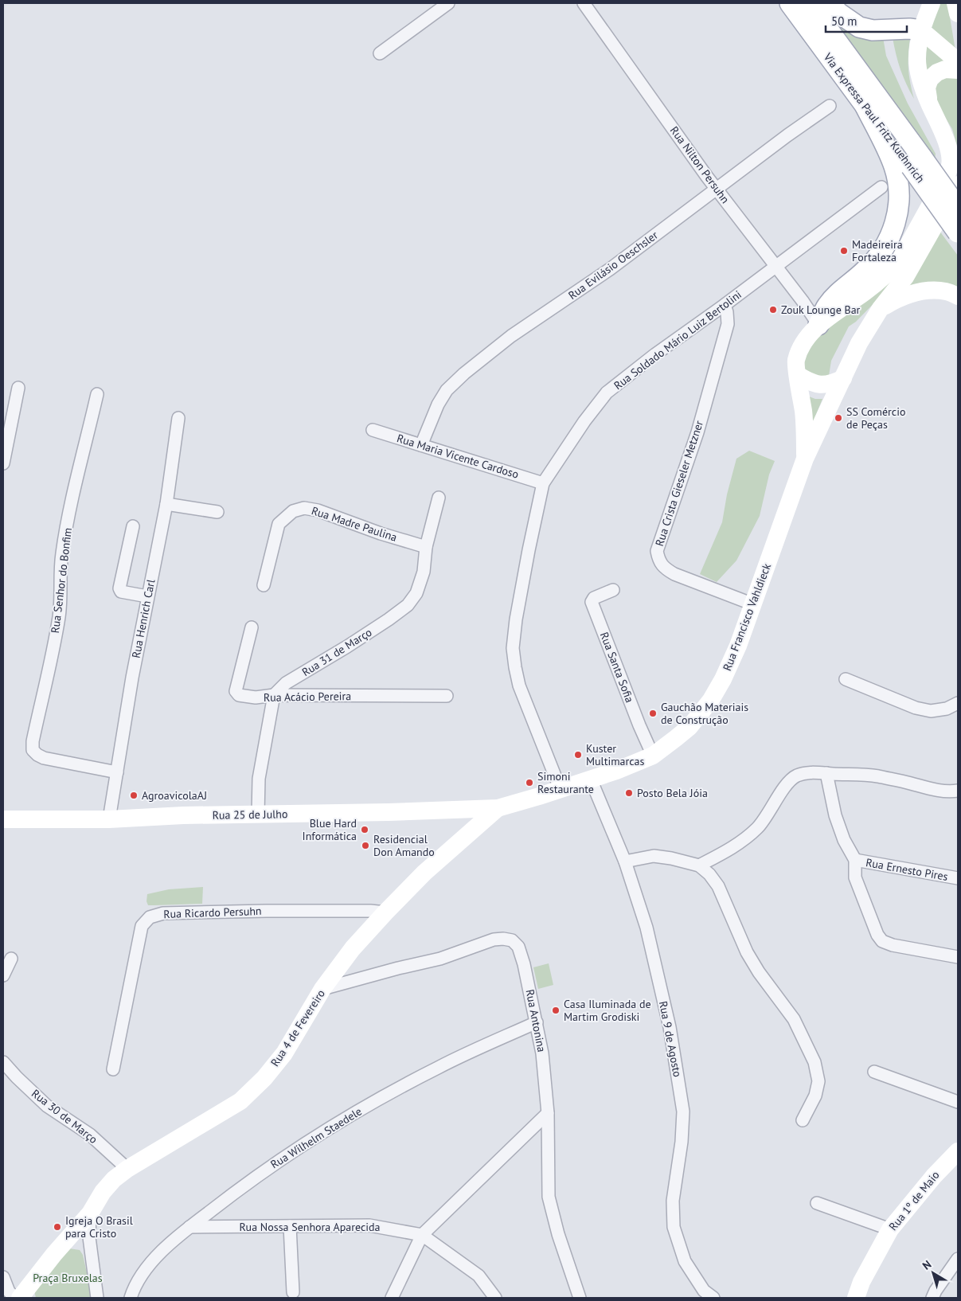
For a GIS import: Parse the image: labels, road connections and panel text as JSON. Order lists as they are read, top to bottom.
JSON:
{
  "streets": {
    "main road": [
      "Via Expressa Paul Fritz Kuehnrich",
      "Rua Francisco Vahldieck",
      "Rua 25 de Julho",
      "Rua 4 de Fevereiro",
      "Rua 1º de Maio"
    ],
    "street": [
      "Rua Nilton Persuhn",
      "Rua Evilásio Oeschsler",
      "Rua Soldado Mário Luiz Bertolini",
      "Rua Maria Vicente Cardoso",
      "Rua Crista Gieseler Metzner",
      "Rua Madre Paulina",
      "Rua Senhor do Bonfim",
      "Rua Henrich Carl",
      "Rua 31 de Março",
      "Rua Santa Sofia",
      "Rua Acácio Pereira",
      "Rua Ernesto Pires",
      "Rua Ricardo Persuhn",
      "Rua Antonina",
      "Rua 9 de Agosto",
      "Rua 30 de Março",
      "Rua Wilhelm Staedele",
      "Rua Nossa Senhora Aparecida"
    ]
  },
  "crossings": [
    ["Via Expressa Paul Fritz Kuehnrich", "Rua Francisco Vahldieck"],
    ["Rua Nilton Persuhn", "Rua Evilásio Oeschsler"],
    ["Rua Nilton Persuhn", "Rua Soldado Mário Luiz Bertolini"],
    ["Rua Nilton Persuhn", "Rua Francisco Vahldieck"],
    ["Rua Evilásio Oeschsler", "Rua Maria Vicente Cardoso"],
    ["Rua Soldado Mário Luiz Bertolini", "Rua Maria Vicente Cardoso"],
    ["Rua Soldado Mário Luiz Bertolini", "Rua Crista Gieseler Metzner"],
    ["Rua Soldado Mário Luiz Bertolini", "Rua Francisco Vahldieck"],
    ["Rua Crista Gieseler Metzner", "Rua Francisco Vahldieck"],
    ["Rua Madre Paulina", "Rua 31 de Março"],
    ["Rua Senhor do Bonfim", "Rua Henrich Carl"],
    ["Rua Francisco Vahldieck", "Rua Santa Sofia"],
    ["Rua Francisco Vahldieck", "Rua 25 de Julho"],
    ["Rua Francisco Vahldieck", "Rua 4 de Fevereiro"],
    ["Rua Francisco Vahldieck", "Rua 9 de Agosto"],
    ["Rua Henrich Carl", "Rua 25 de Julho"],
    ["Rua 31 de Março", "Rua Acácio Pereira"],
    ["Rua 25 de Julho", "Rua 4 de Fevereiro"],
    ["Rua Ricardo Persuhn", "Rua 4 de Fevereiro"],
    ["Rua Antonina", "Rua 4 de Fevereiro"],
    ["Rua Antonina", "Rua Wilhelm Staedele"],
    ["Rua 4 de Fevereiro", "Rua 30 de Março"],
    ["Rua Wilhelm Staedele", "Rua Nossa Senhora Aparecida"]
  ],
  "parks": ["Praça Bruxelas"],
  "places": [
    "Madeireira Fortaleza",
    "Zouk Lounge Bar",
    "SS Comércio de Peças",
    "Gauchão Materiais de Construção",
    "Kuster Multimarcas",
    "Simoni Restaurante",
    "Posto Bela Jóia",
    "AgroavicolaAJ",
    "Blue Hard Informática",
    "Residencial Don Amando",
    "Casa Iluminada de Martim Grodiski",
    "Igreja O Brasil para Cristo"
  ],
  "scale_bar": "50 m",
  "north": "top left"
}
